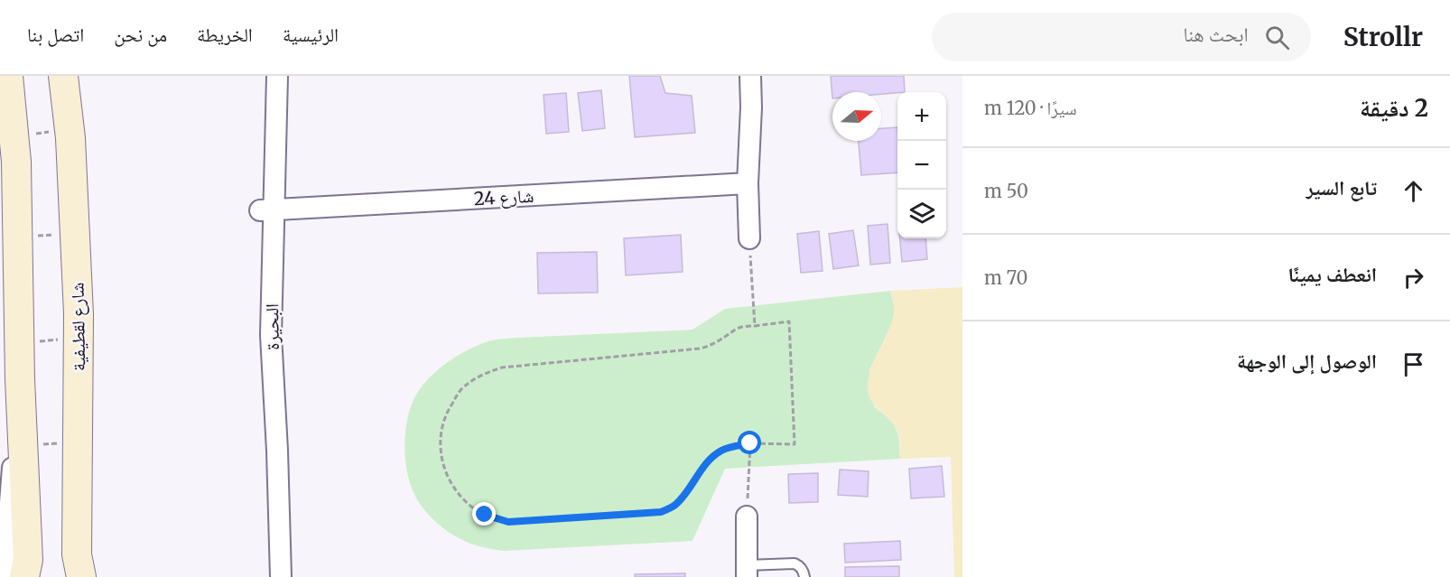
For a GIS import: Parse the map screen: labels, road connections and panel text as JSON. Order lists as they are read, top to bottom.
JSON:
{
  "streets": {
    "street": ["شارع 24", "شارع لقطيفية", "البحيرة"]
  },
  "crossings": [
    ["شارع 24", "البحيرة"]
  ],
  "north": "right",
  "page": {
    "header": "Strollr",
    "search": "ابحث هنا",
    "nav": [
      "الرئيسية",
      "الخريطة",
      "من نحن",
      "اتصل بنا"
    ],
    "heading": ["2 دقيقة", "سيرًا · 120 m"],
    "map_buttons": ["+", "−"],
    "list": [
      ["تابع السير", "50 m"],
      ["انعطف يمينًا", "70 m"],
      "الوصول إلى الوجهة"
    ]
  }
}
